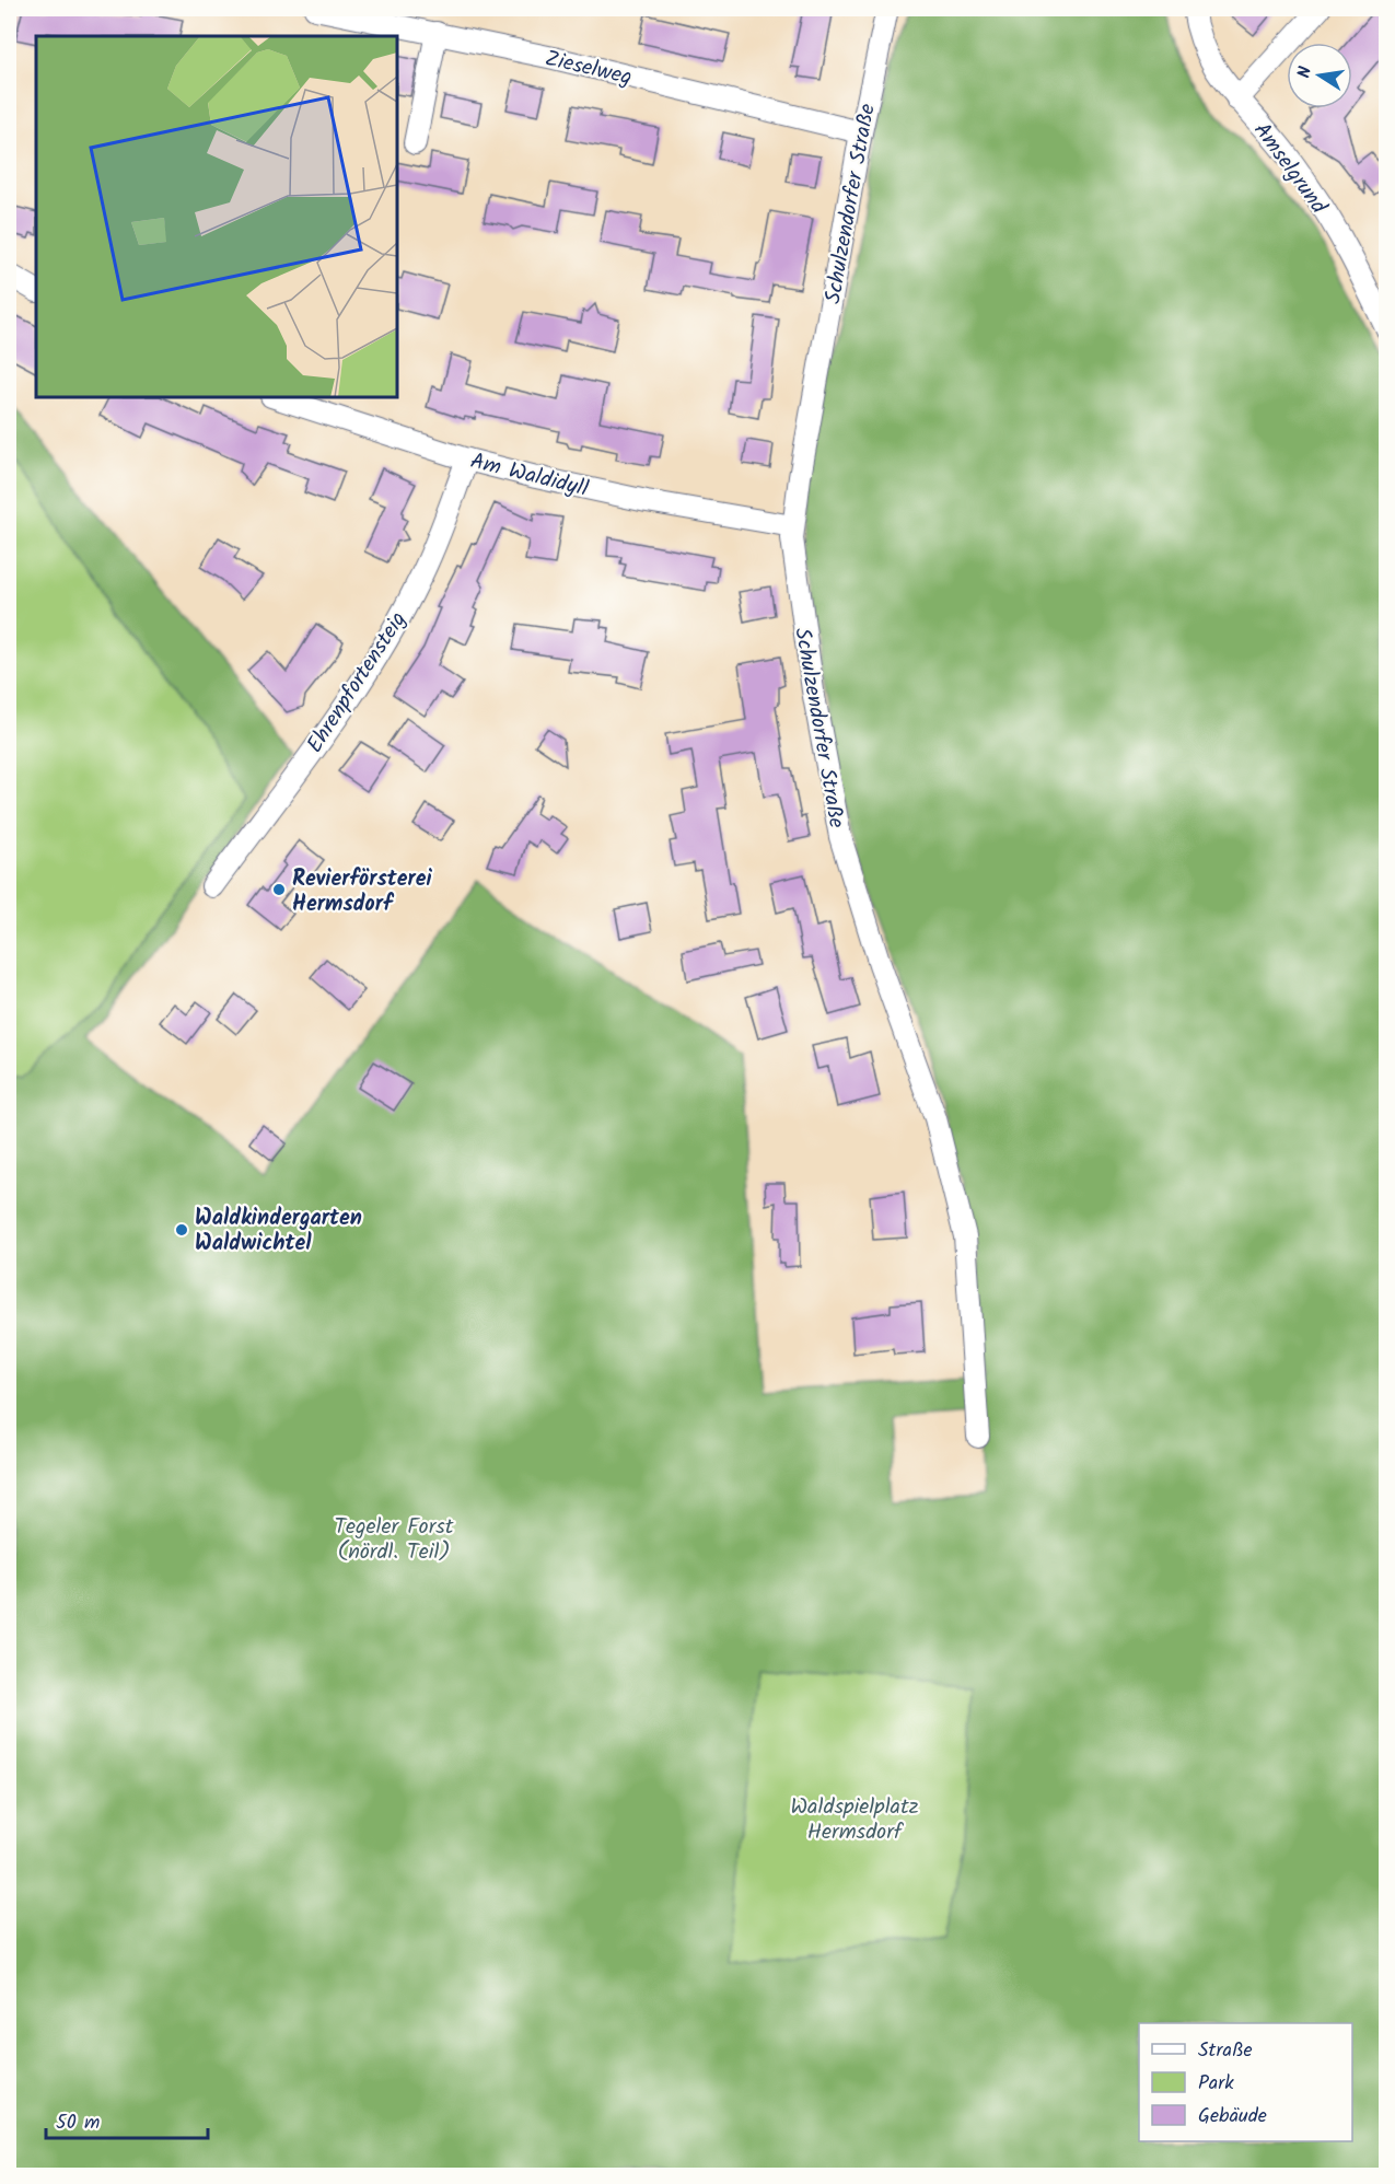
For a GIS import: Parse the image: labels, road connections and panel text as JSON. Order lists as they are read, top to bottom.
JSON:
{
  "streets": {
    "street": [
      "Zieselweg",
      "Amselgrund",
      "Schulzendorfer Straße",
      "Am Waldidyll",
      "Ehrenpfortensteig"
    ]
  },
  "crossings": [
    ["Zieselweg", "Schulzendorfer Straße"],
    ["Schulzendorfer Straße", "Am Waldidyll"],
    ["Am Waldidyll", "Ehrenpfortensteig"]
  ],
  "parks": ["Tegeler Forst (nördl. Teil)", "Waldspielplatz Hermsdorf"],
  "places": ["Revierförsterei Hermsdorf", "Waldkindergarten Waldwichtel"],
  "legend": ["Straße", "Park", "Gebäude"],
  "scale_bar": "50 m",
  "north": "left"
}
